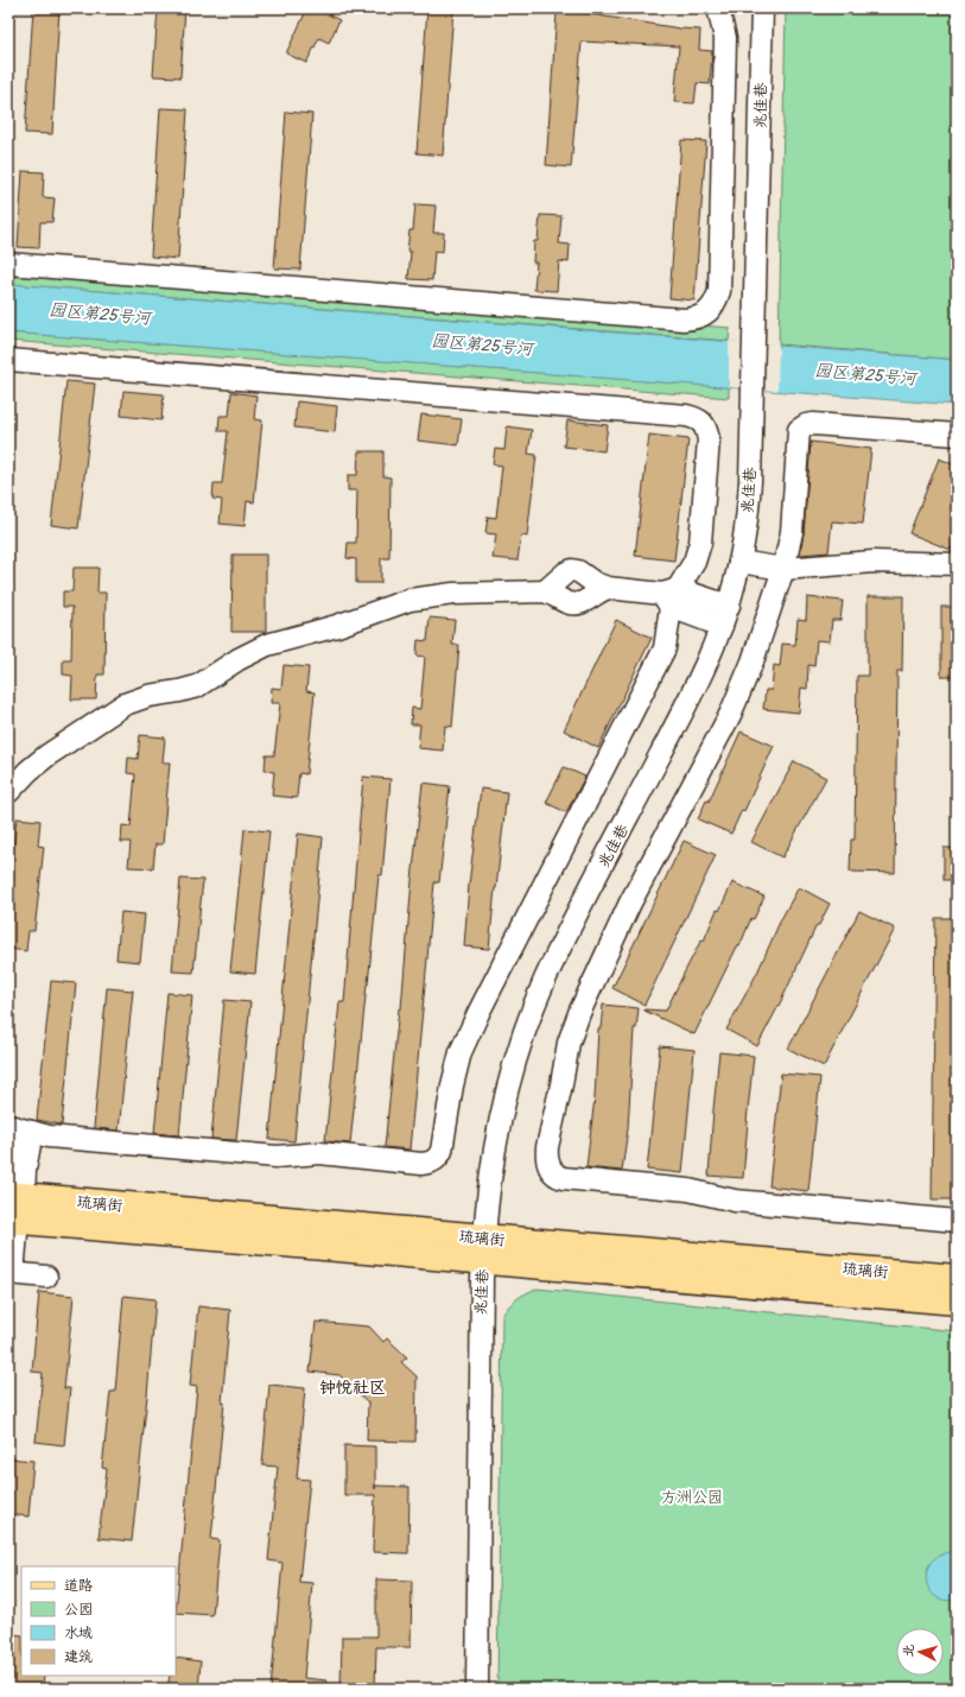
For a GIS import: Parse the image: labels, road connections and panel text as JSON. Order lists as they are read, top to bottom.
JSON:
{
  "streets": {
    "main road": ["琉璃街"],
    "street": ["兆佳巷"]
  },
  "crossings": [
    ["兆佳巷", "琉璃街"]
  ],
  "districts": ["钟悦社区"],
  "water": ["园区第25号河"],
  "parks": ["方洲公园"],
  "legend": [
    "道路",
    "公园",
    "水域",
    "建筑"
  ],
  "north": "left"
}
